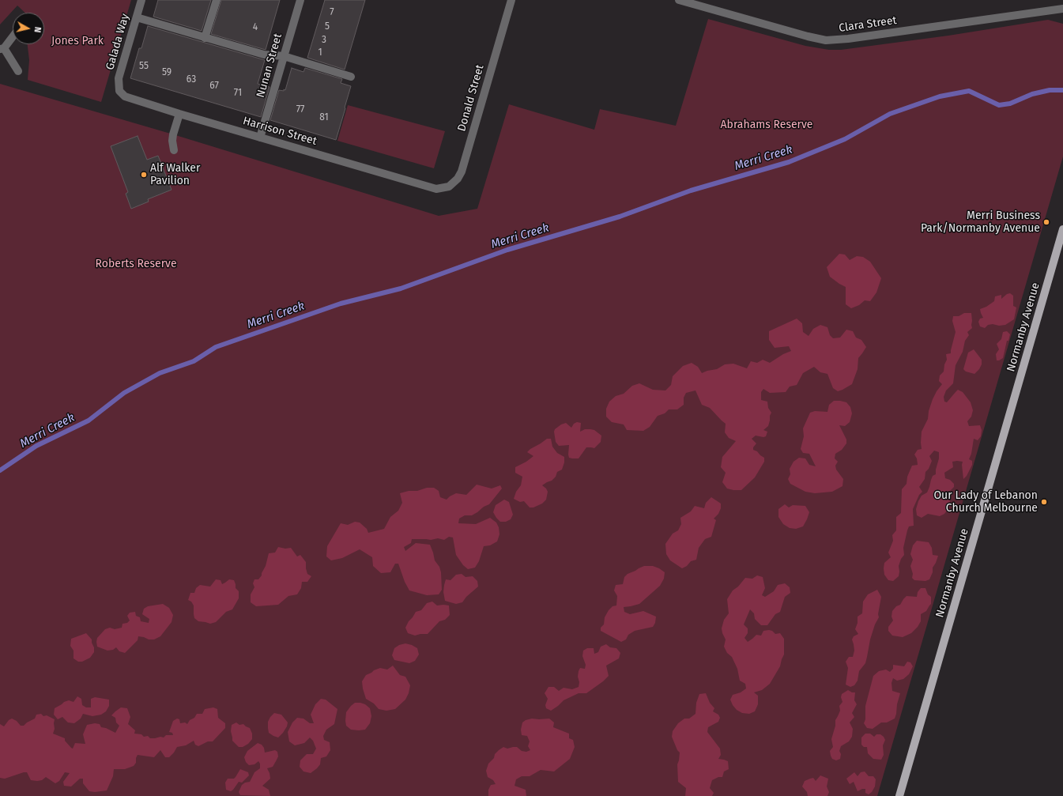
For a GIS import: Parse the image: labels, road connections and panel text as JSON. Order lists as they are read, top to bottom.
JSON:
{
  "streets": {
    "main road": ["Normanby Avenue"],
    "street": [
      "Clara Street",
      "Galada Way",
      "Nunan Street",
      "Donald Street",
      "Harrison Street"
    ]
  },
  "crossings": [
    ["Galada Way", "Harrison Street"],
    ["Nunan Street", "Harrison Street"],
    ["Donald Street", "Harrison Street"]
  ],
  "water": ["Merri Creek"],
  "parks": ["Jones Park", "Abrahams Reserve", "Roberts Reserve"],
  "places": ["Alf Walker Pavilion", "Merri Business Park/Normanby Avenue", "Our Lady of Lebanon Church Melbourne"],
  "house_numbers": [
    "7",
    "5",
    "4",
    "3",
    "1",
    "55",
    "59",
    "63",
    "67",
    "71",
    "77",
    "81"
  ],
  "north": "right"
}
